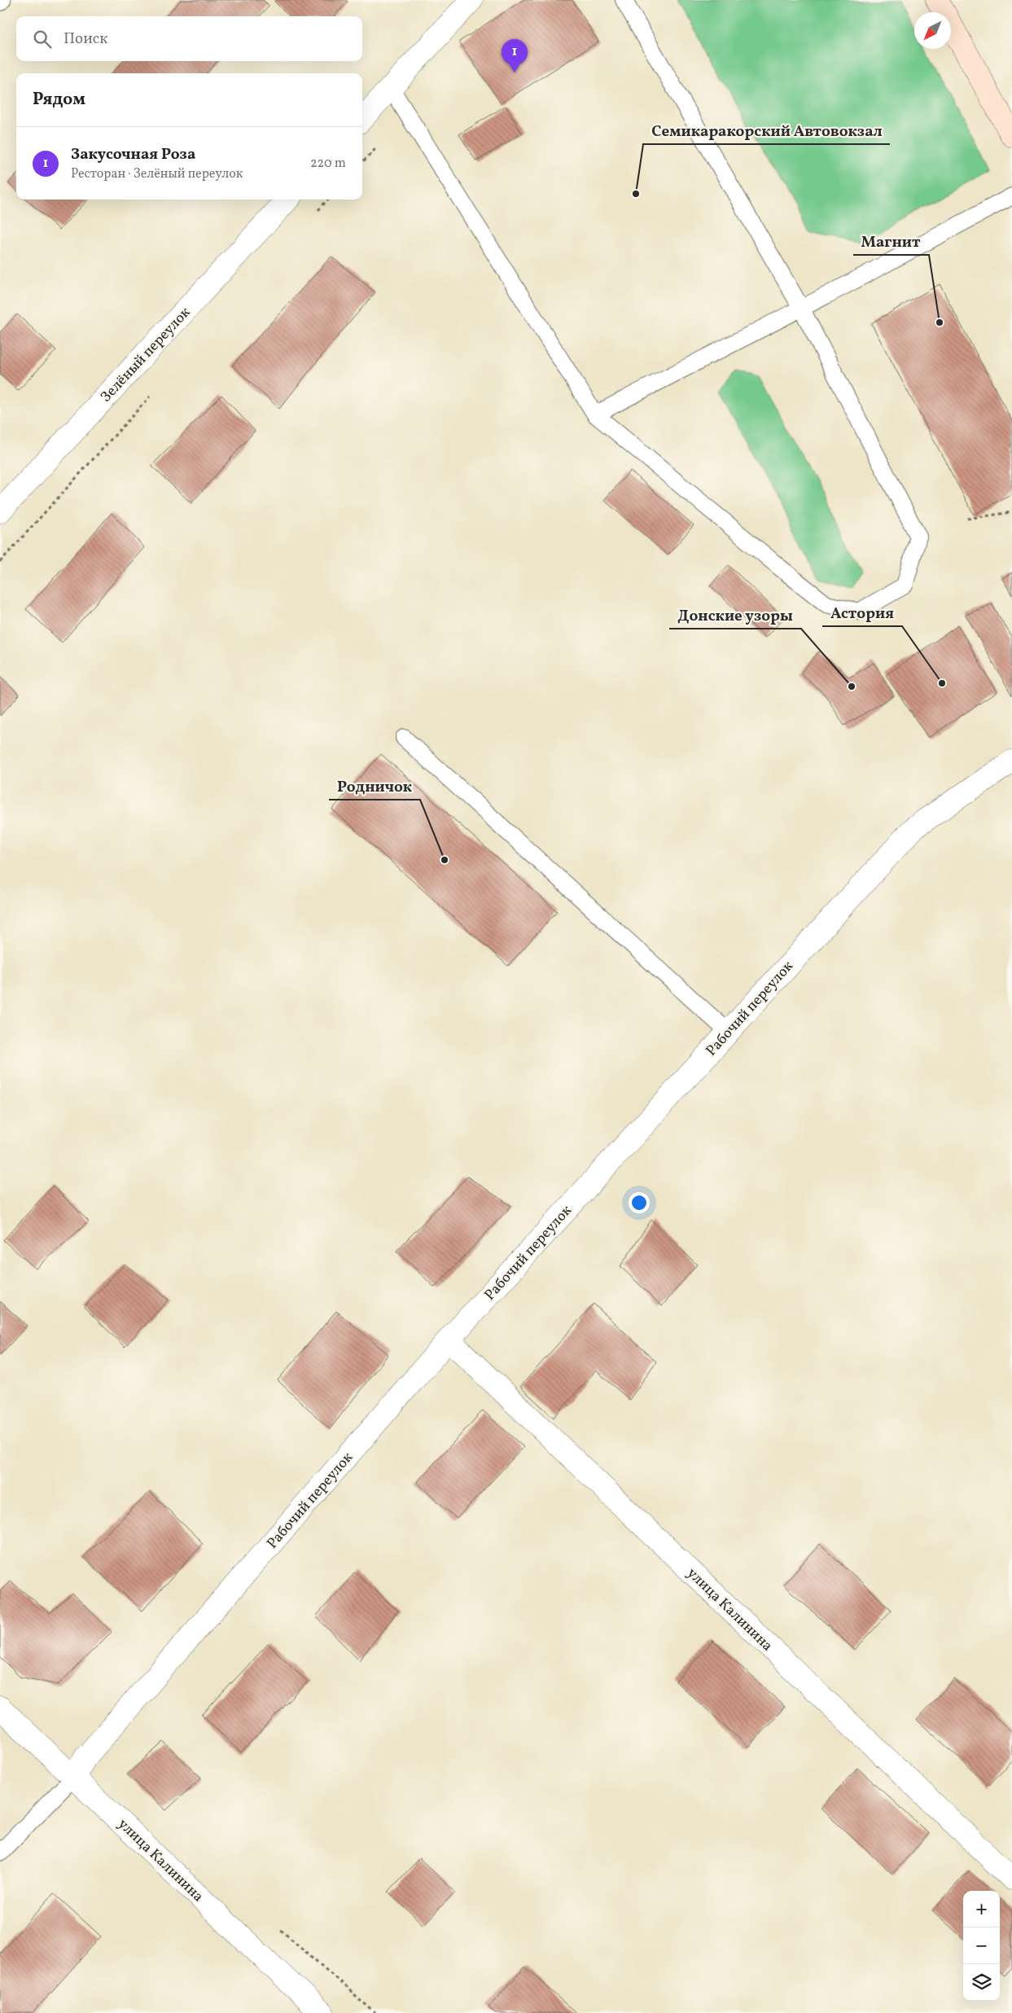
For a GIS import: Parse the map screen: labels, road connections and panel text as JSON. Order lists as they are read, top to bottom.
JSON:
{
  "streets": {
    "street": ["Зелёный переулок", "Рабочий переулок", "улица Калинина"]
  },
  "crossings": [
    ["Рабочий переулок", "улица Калинина"]
  ],
  "places": [
    "Семикаракорский Автовокзал",
    "Магнит",
    "Астория",
    "Донские узоры",
    "Родничок"
  ],
  "north": "bottom left",
  "page": {
    "search": "Поиск",
    "pins": "1",
    "heading": "Рядом",
    "list": [
      {
        "mark": "1",
        "name": "Закусочная Роза",
        "note": "Ресторан · Зелёный переулок",
        "value": "220 m"
      }
    ],
    "map_buttons": ["+", "−"]
  }
}
